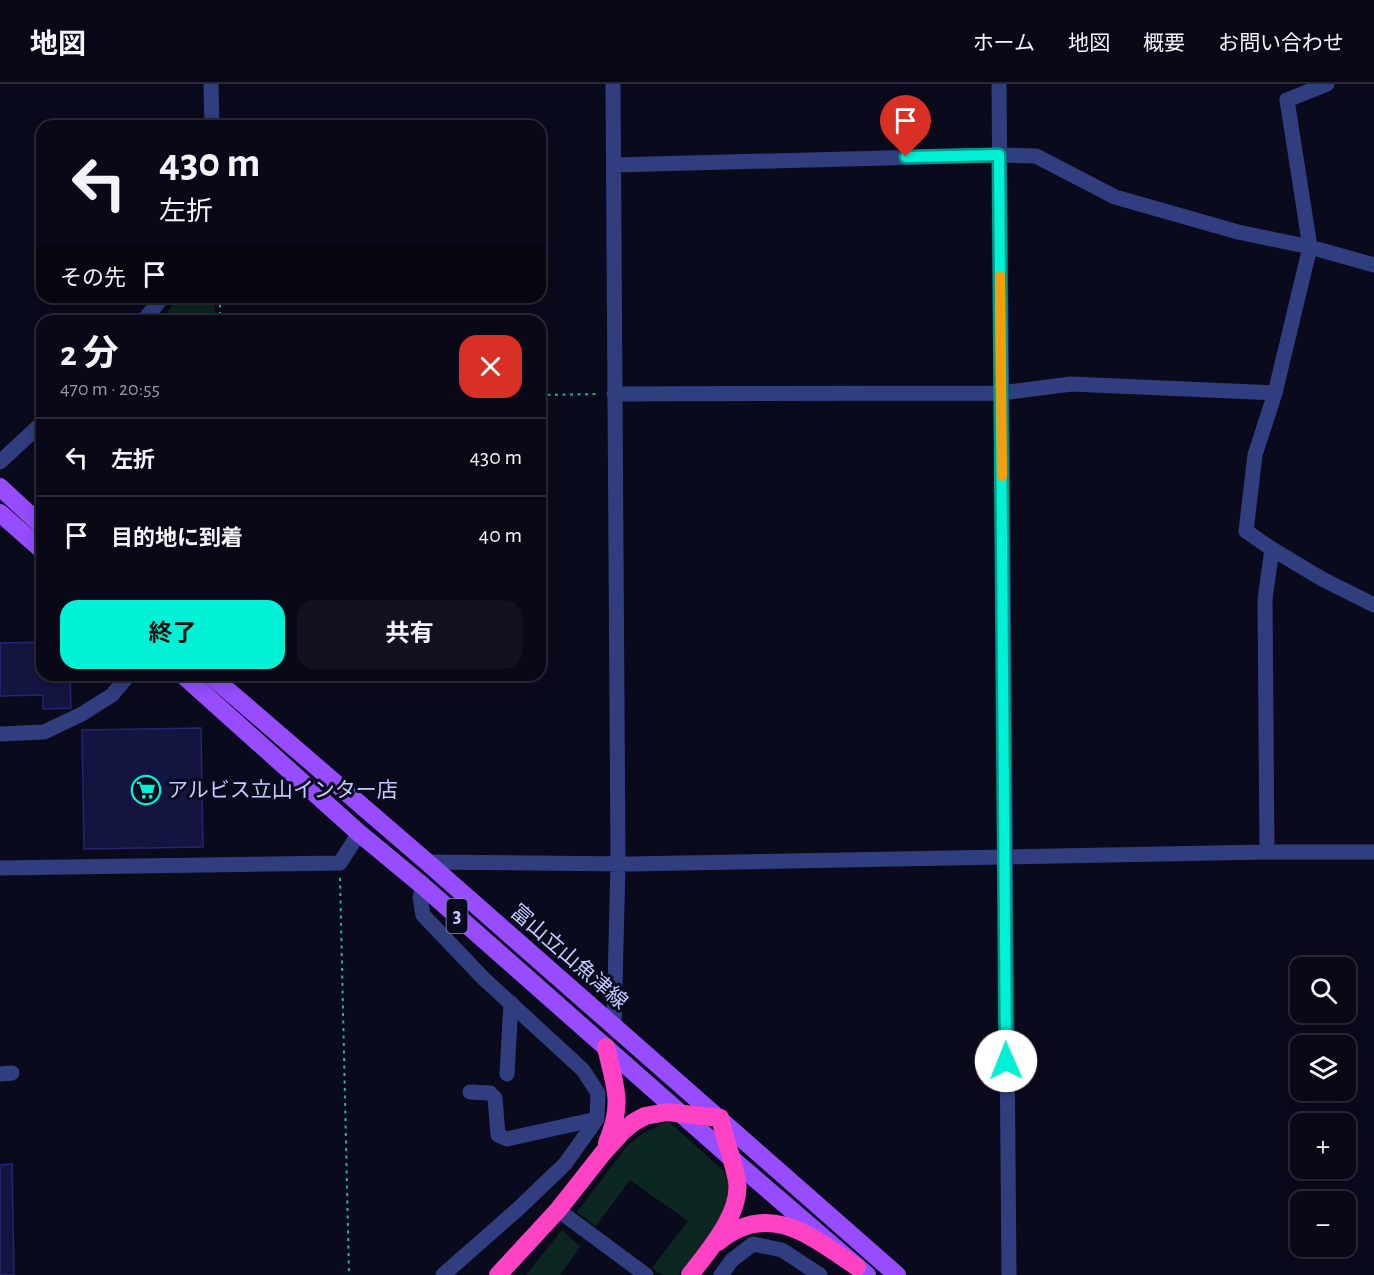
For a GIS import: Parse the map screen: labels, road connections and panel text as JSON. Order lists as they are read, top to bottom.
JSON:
{
  "streets": {
    "main road": ["3", "富山立山魚津線"]
  },
  "places": {
    "supermarket": ["アルビス立山インター店"]
  },
  "page": {
    "header": "地図",
    "nav": [
      "ホーム",
      "地図",
      "概要",
      "お問い合わせ"
    ],
    "turn": ["430 m", "左折"],
    "then": "その先",
    "heading": ["2 分", "470 m · 20:55"],
    "list": [
      {
        "name": "左折",
        "value": "430 m"
      },
      {
        "name": "目的地に到着",
        "value": "40 m"
      }
    ],
    "buttons": ["終了", "共有"],
    "map_buttons": ["+", "−"]
  }
}
